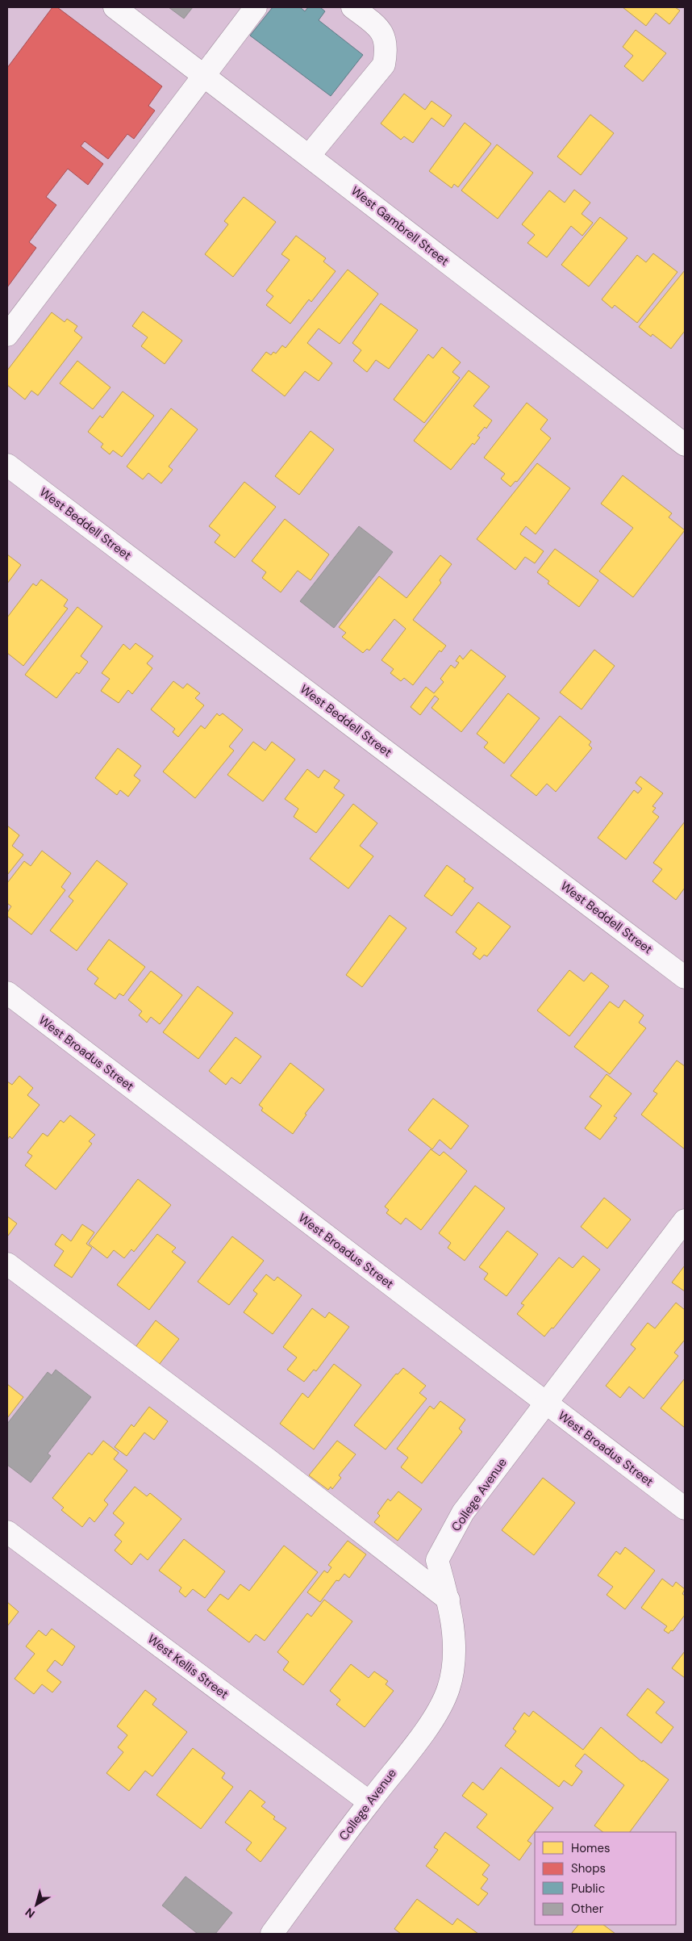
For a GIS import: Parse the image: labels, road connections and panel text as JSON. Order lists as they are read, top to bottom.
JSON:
{
  "streets": {
    "street": [
      "West Gambrell Street",
      "West Beddell Street",
      "West Broadus Street",
      "College Avenue",
      "West Kellis Street"
    ]
  },
  "crossings": [
    ["West Broadus Street", "College Avenue"],
    ["College Avenue", "West Kellis Street"]
  ],
  "legend": [
    "Homes",
    "Shops",
    "Public",
    "Other"
  ],
  "north": "bottom left"
}
